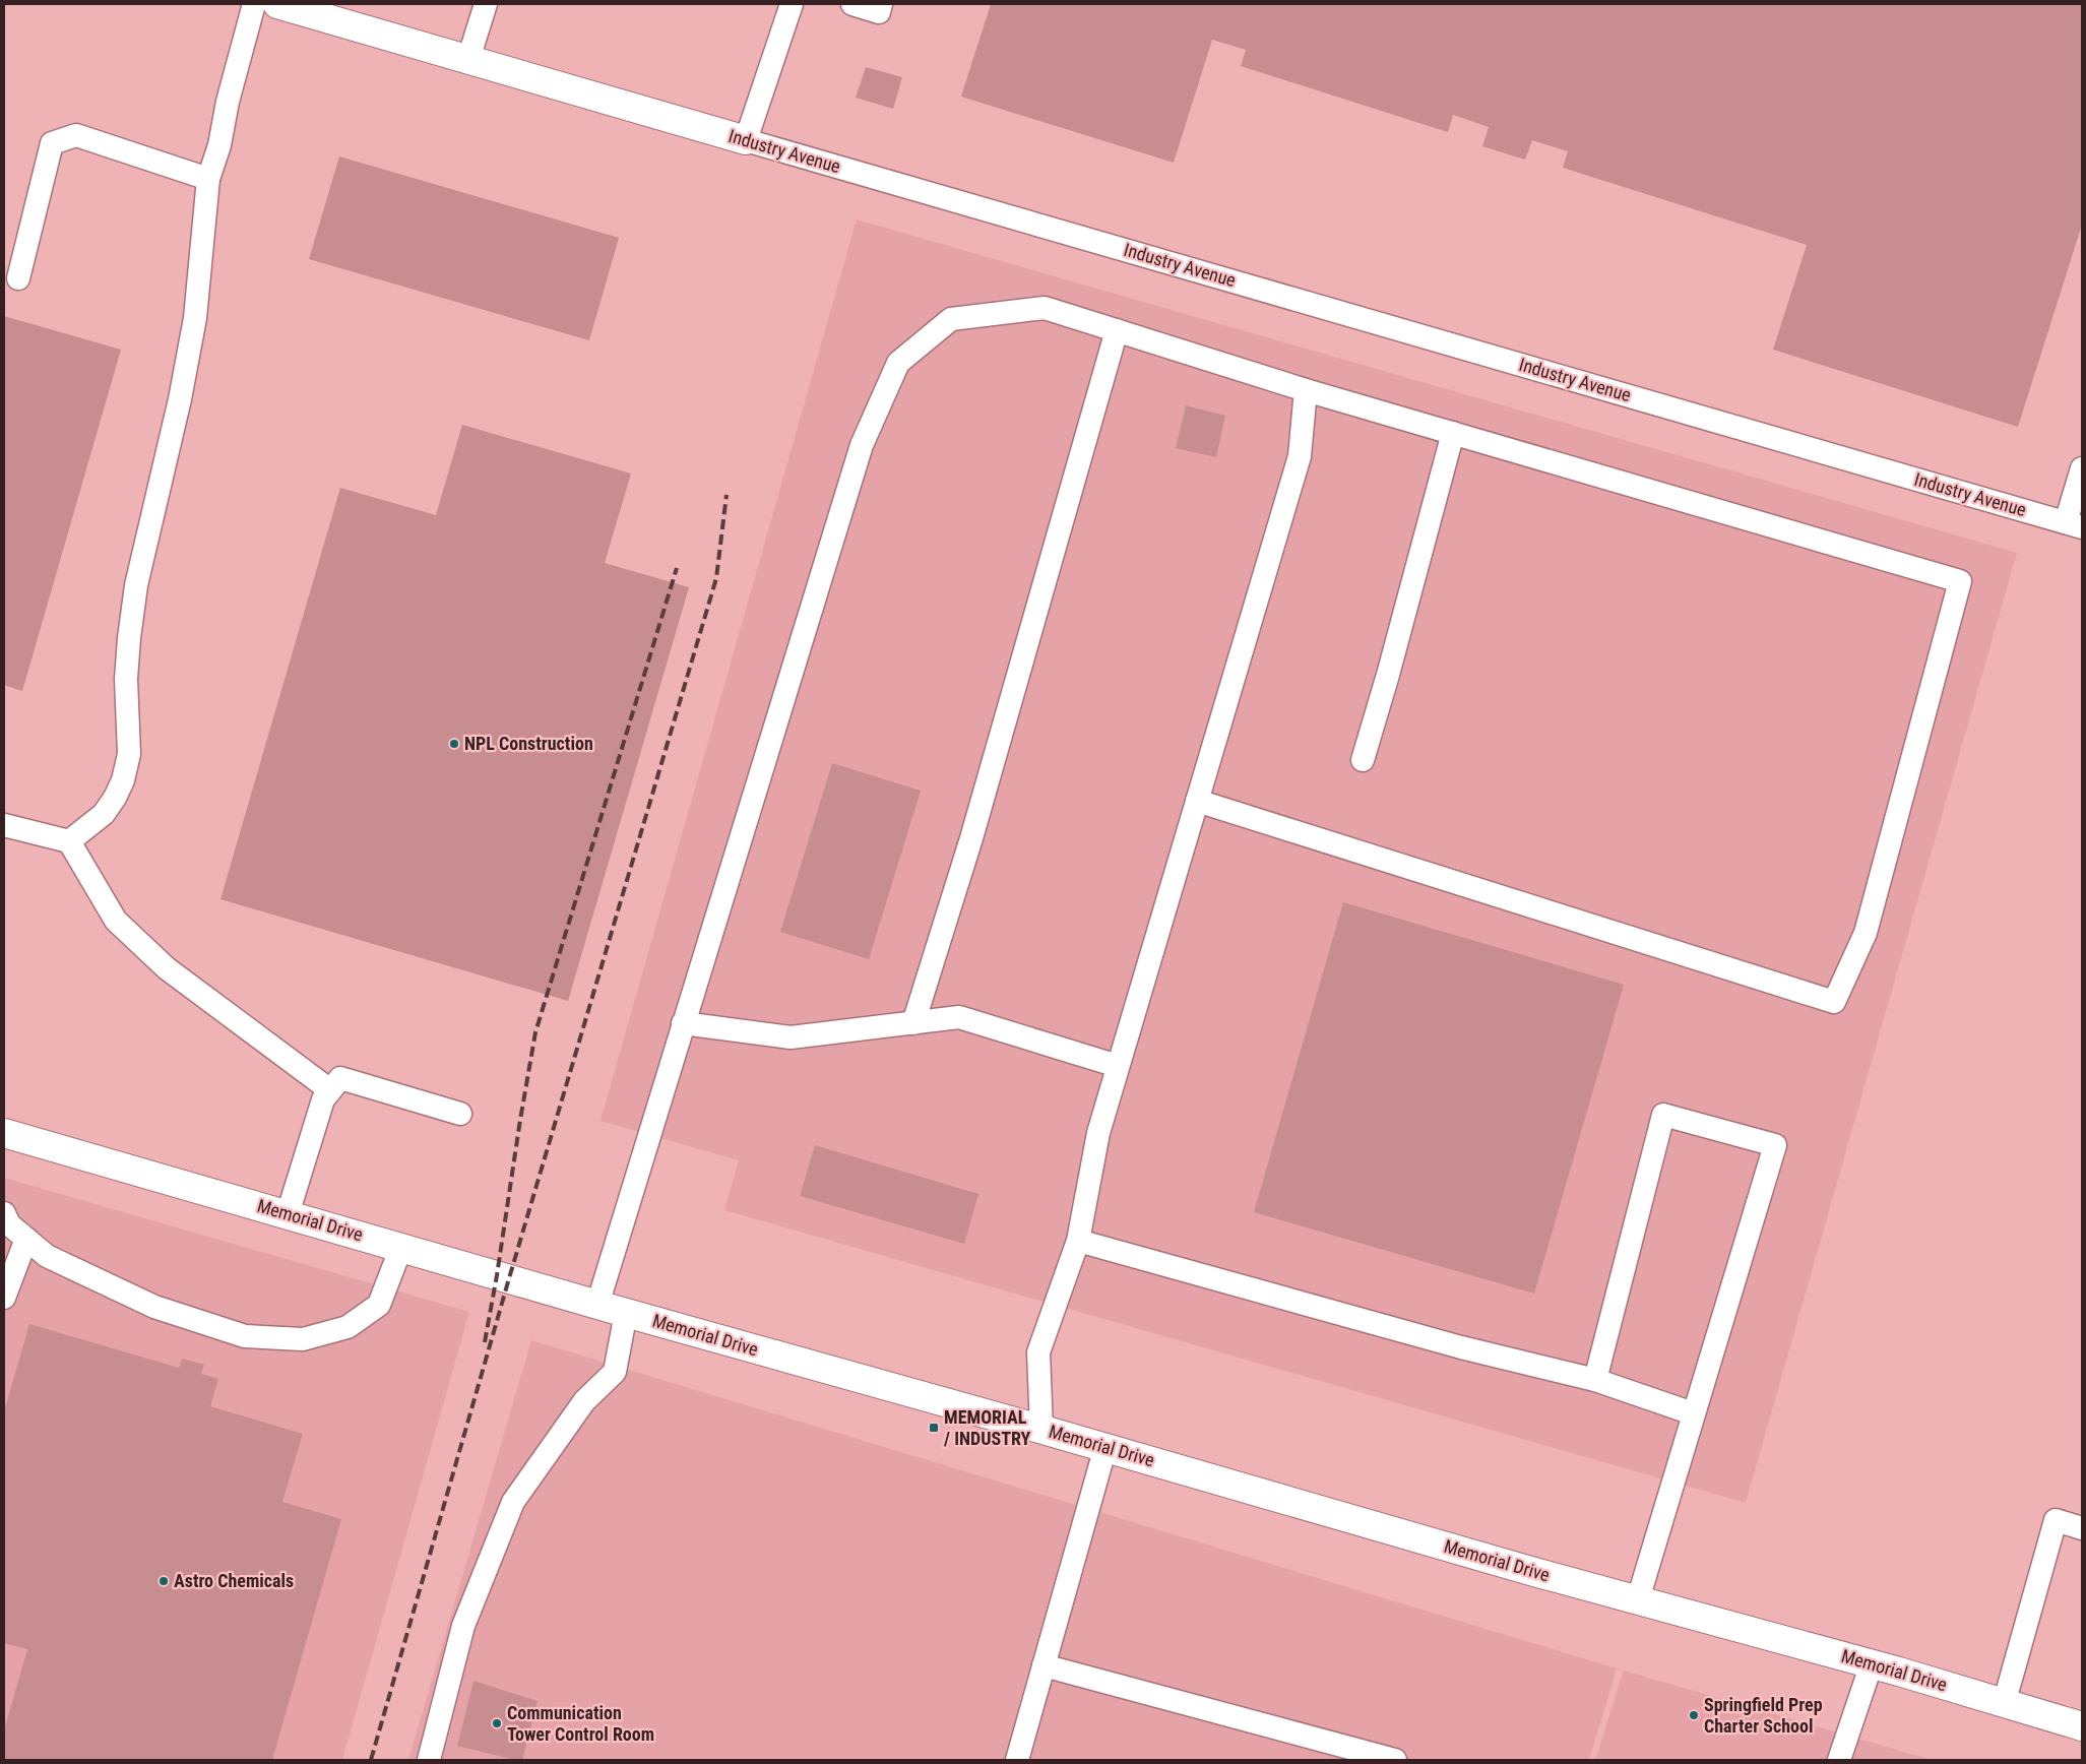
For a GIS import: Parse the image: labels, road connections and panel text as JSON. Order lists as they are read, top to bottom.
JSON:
{
  "streets": {
    "street": ["Industry Avenue", "Memorial Drive"]
  },
  "places": {
    "other": [
      "NPL Construction",
      "Astro Chemicals",
      "Springfield Prep Charter School",
      "Communication Tower Control Room"
    ],
    "transit": ["MEMORIAL / INDUSTRY"]
  }
}
